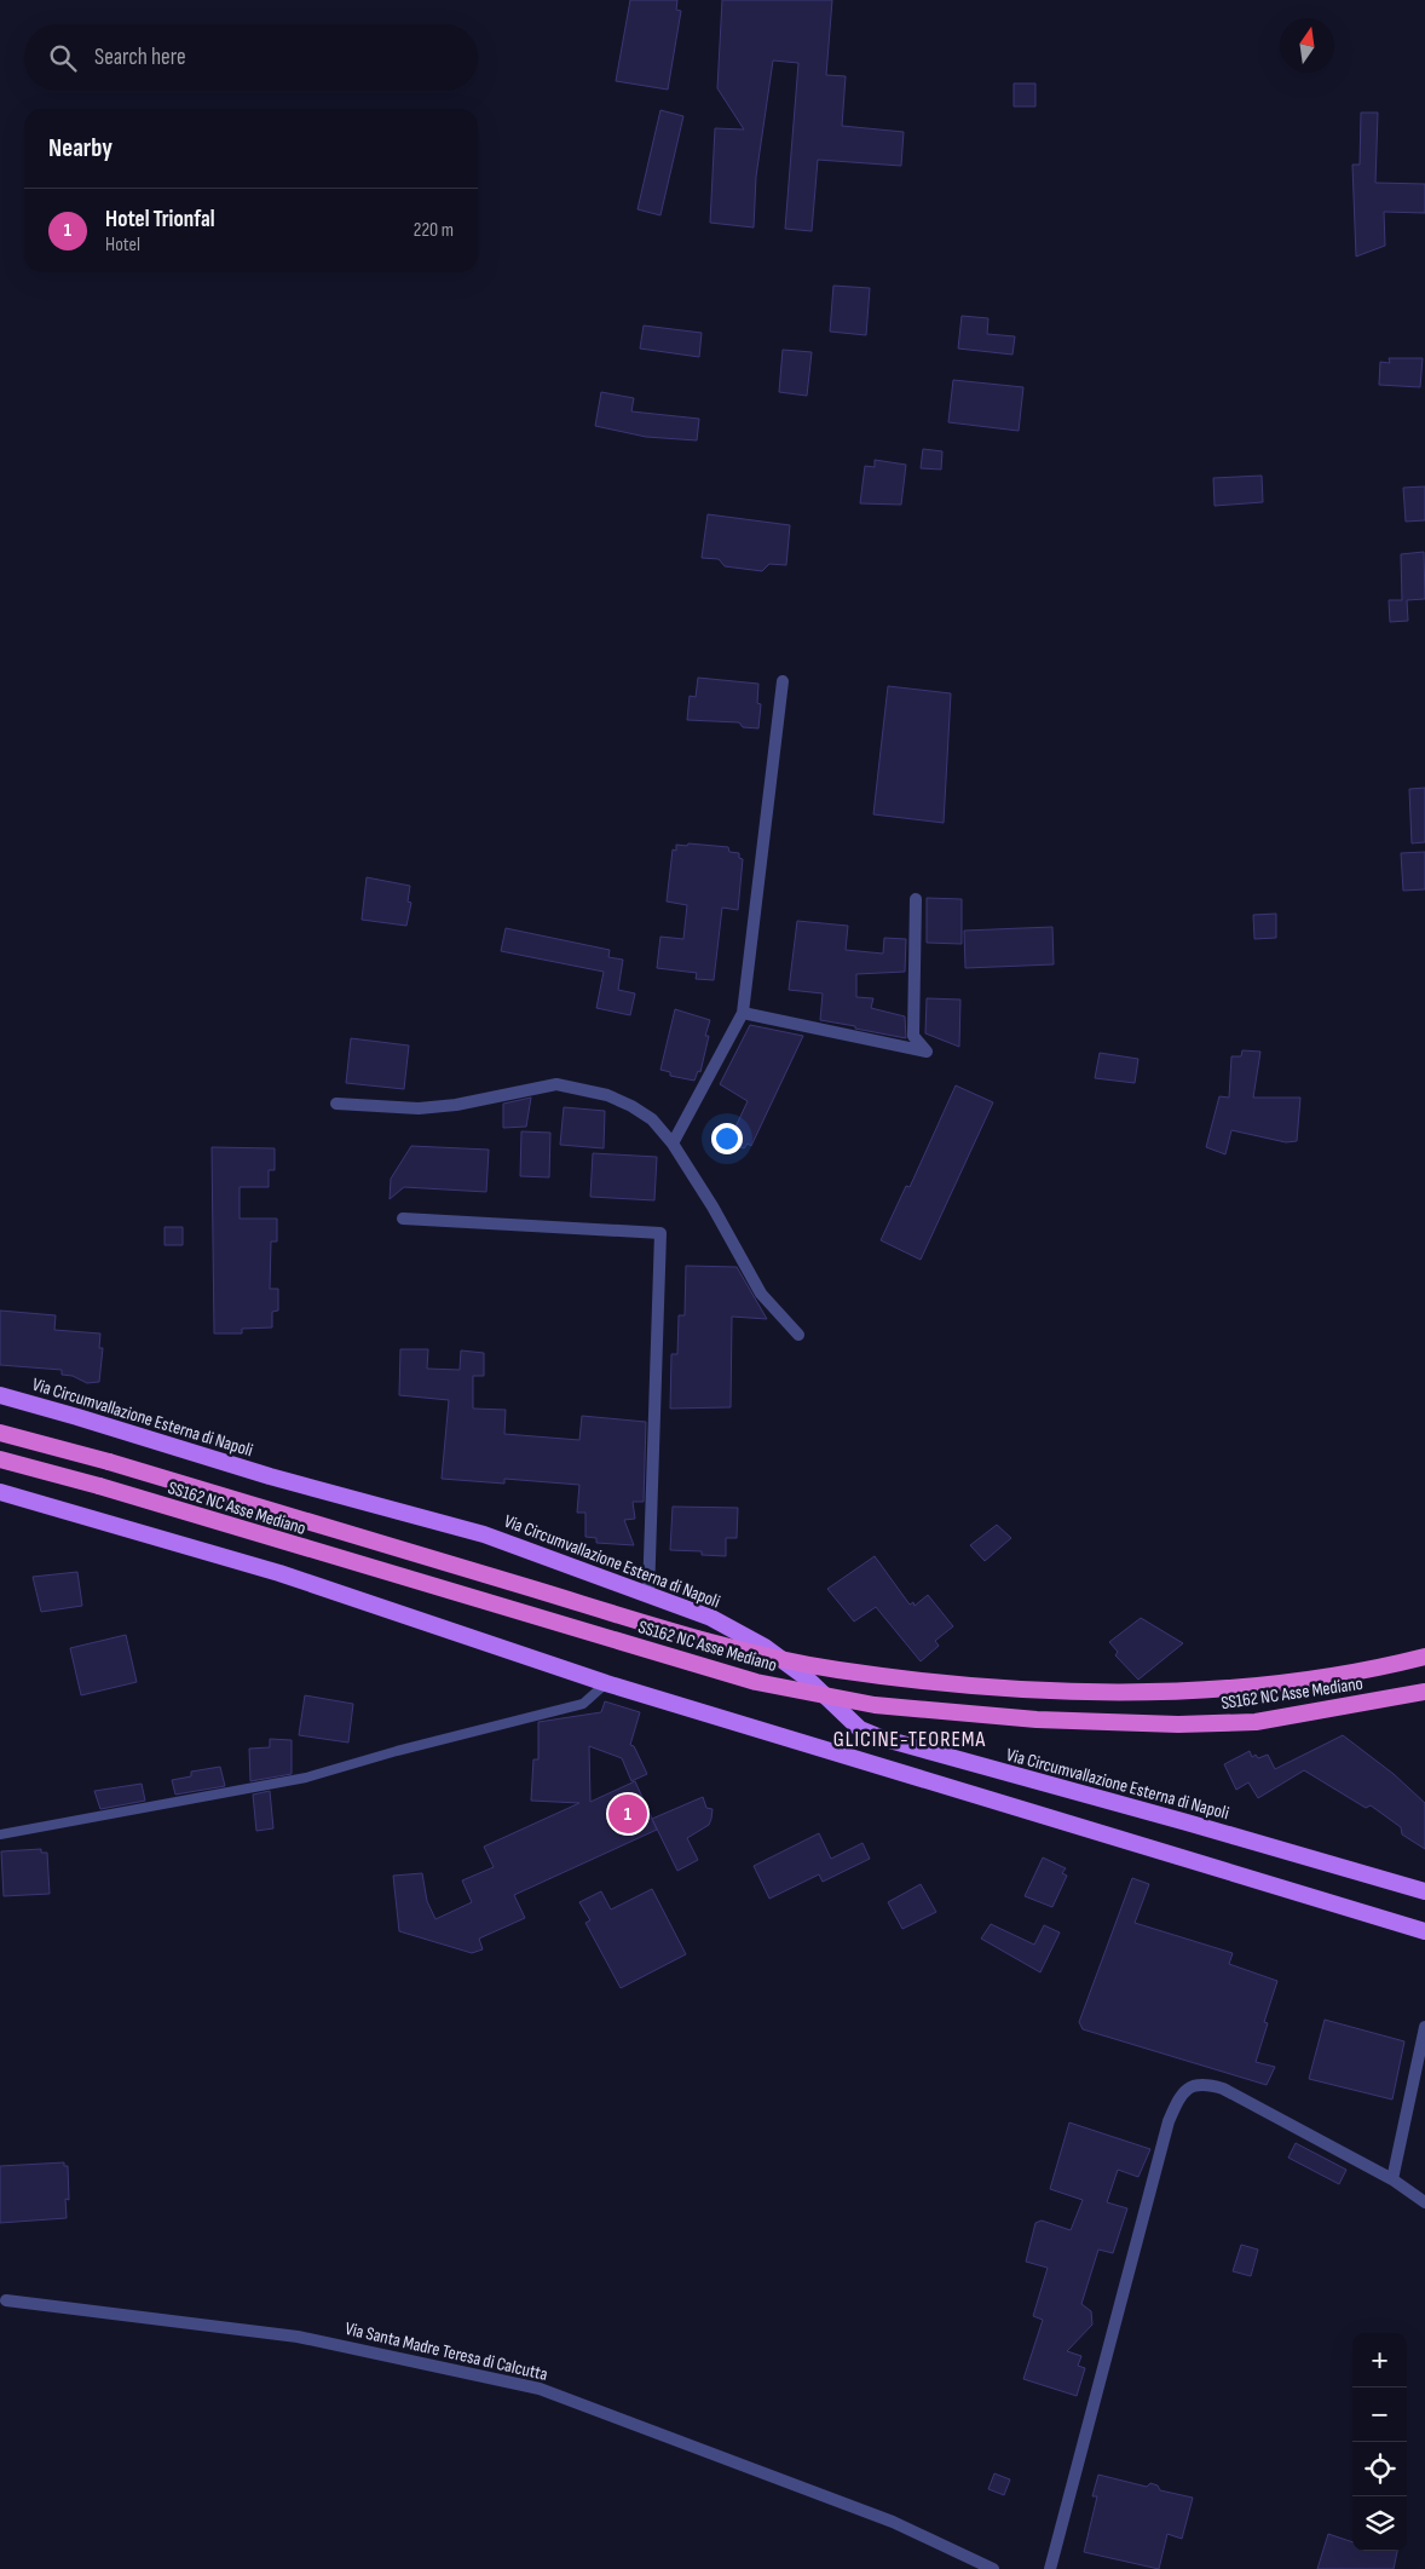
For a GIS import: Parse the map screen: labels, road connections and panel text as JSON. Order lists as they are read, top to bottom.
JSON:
{
  "streets": {
    "highway": ["SS162 NC Asse Mediano"],
    "main road": ["Via Circumvallazione Esterna di Napoli"],
    "street": ["Via Santa Madre Teresa di Calcutta"]
  },
  "districts": ["GLICINE-TEOREMA"],
  "north": "top",
  "page": {
    "search": "Search here",
    "heading": "Nearby",
    "list": [
      {
        "mark": "1",
        "name": "Hotel Trionfal",
        "note": "Hotel",
        "value": "220 m"
      }
    ],
    "pins": "1",
    "map_buttons": ["+", "−"]
  }
}
